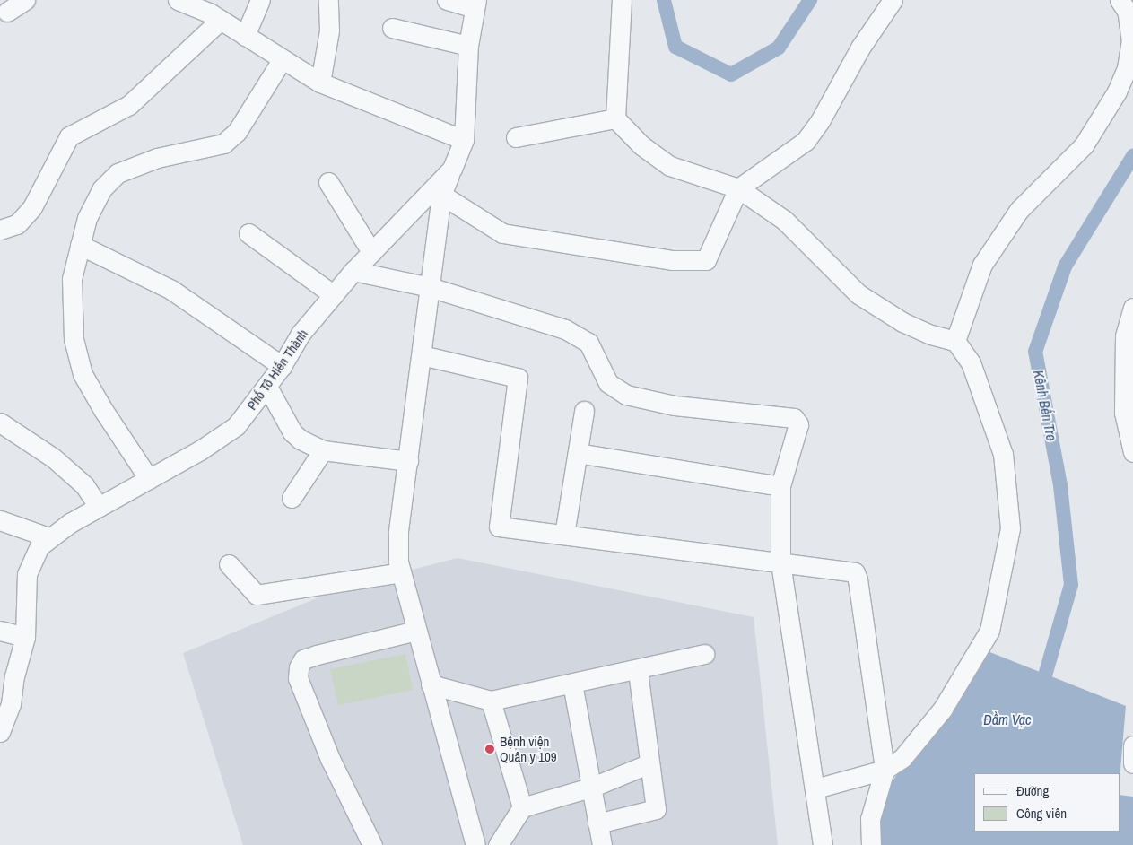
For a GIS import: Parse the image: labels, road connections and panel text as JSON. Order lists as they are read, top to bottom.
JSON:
{
  "streets": {
    "street": ["Phố Tô Hiến Thành"]
  },
  "water": ["Kênh Bến Tre", "Đầm Vạc"],
  "places": ["Bệnh viện Quân y 109"],
  "legend": ["Đường", "Công viên"]
}
